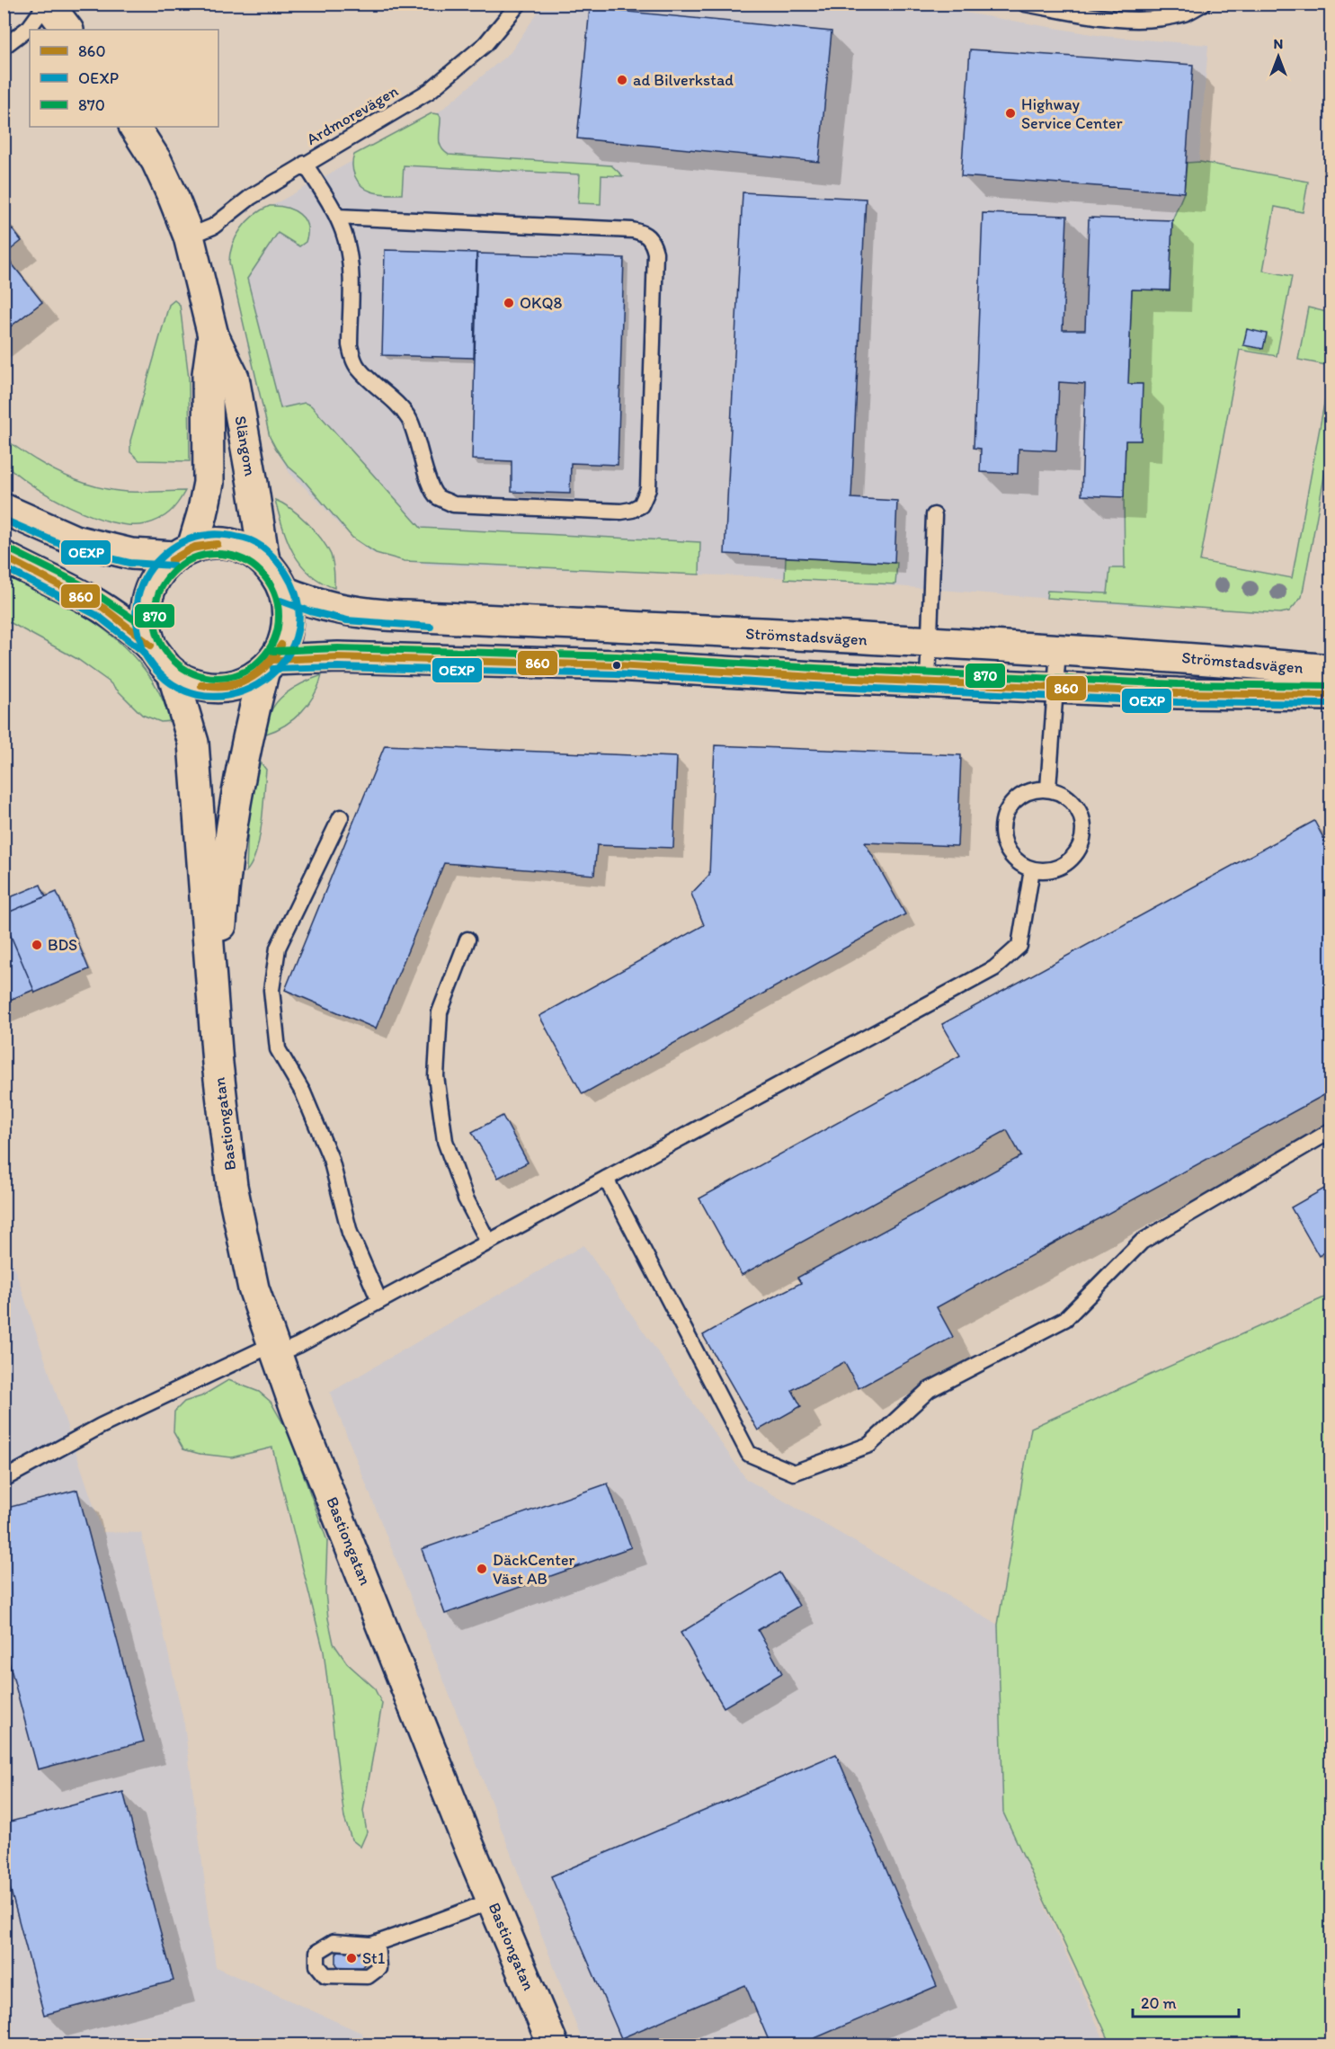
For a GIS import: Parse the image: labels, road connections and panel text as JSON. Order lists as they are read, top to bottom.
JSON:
{
  "streets": {
    "main road": ["Slängom", "Strömstadsvägen", "Bastiongatan"],
    "lane": ["Ardmorevägen"]
  },
  "crossings": [
    ["Ardmorevägen", "Slängom"],
    ["Slängom", "Strömstadsvägen"],
    ["Slängom", "Bastiongatan"],
    ["Strömstadsvägen", "Bastiongatan"]
  ],
  "places": [
    "ad Bilverkstad",
    "Highway Service Center",
    "OKQ8",
    "BDS",
    "DäckCenter Väst AB",
    "St1"
  ],
  "lines": ["transit line OEXP", "transit line 860", "transit line 870"],
  "legend": ["860", "OEXP", "870"],
  "scale_bar": "20 m",
  "north": "top"
}
